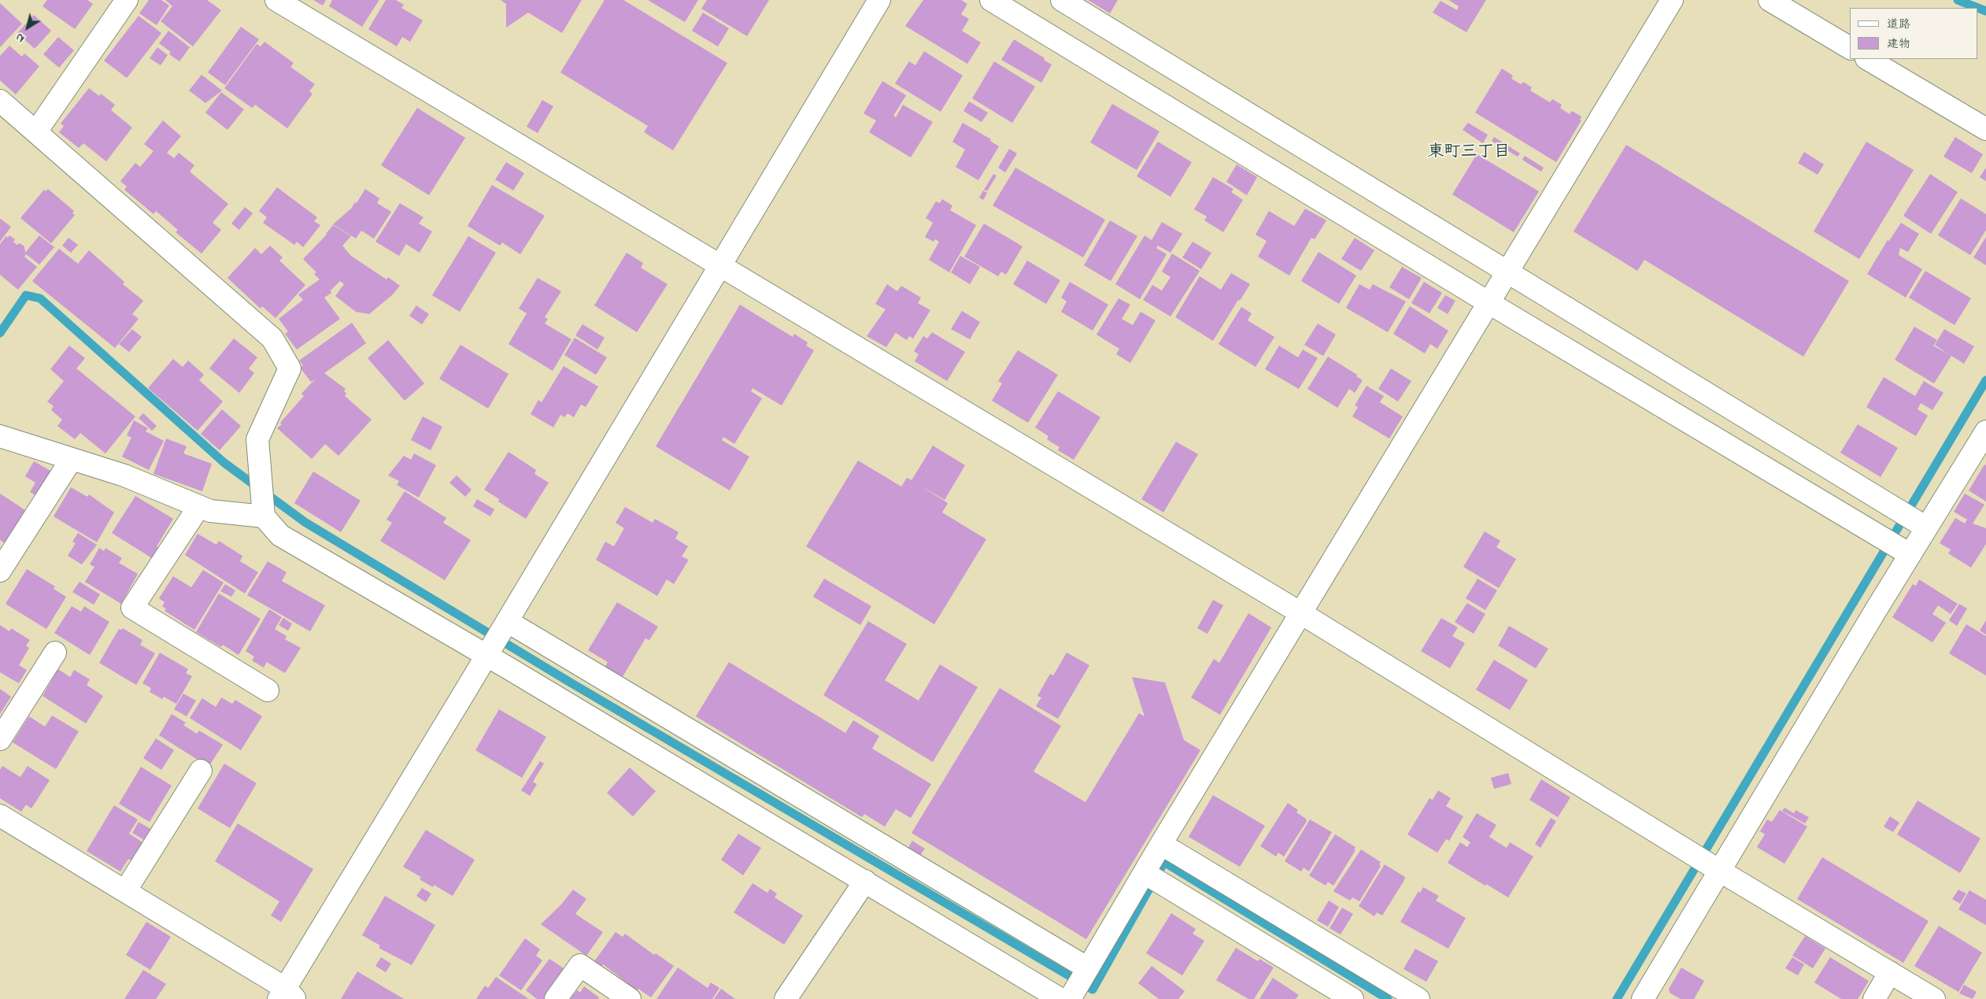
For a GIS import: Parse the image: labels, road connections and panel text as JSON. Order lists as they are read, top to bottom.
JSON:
{
  "districts": ["東町三丁目"],
  "legend": ["道路", "建物"],
  "north": "bottom left"
}
